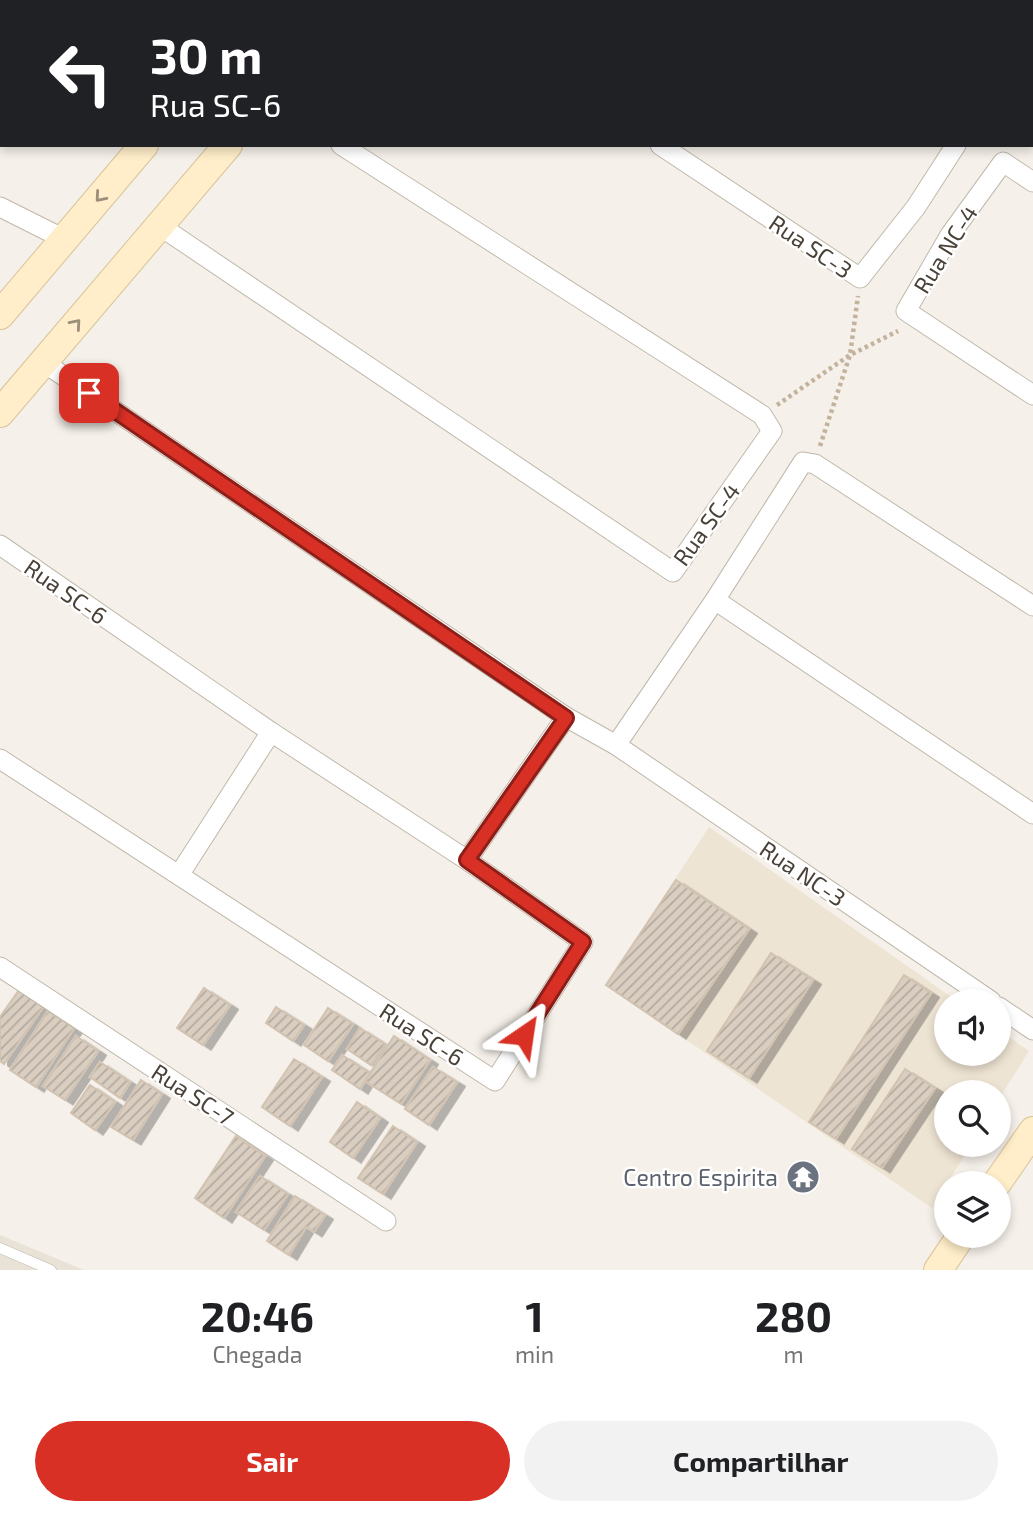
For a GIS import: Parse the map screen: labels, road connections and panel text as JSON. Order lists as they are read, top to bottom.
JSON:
{
  "streets": {
    "street": [
      "Rua SC-3",
      "Rua NC-4",
      "Rua SC-4",
      "Rua SC-6",
      "Rua NC-3",
      "Rua SC-7"
    ]
  },
  "places": {
    "temple": ["Centro Espirita"]
  },
  "page": {
    "turn": ["30 m", "Rua SC-6"],
    "eta": [
      "20:46",
      "Chegada",
      "1",
      "min",
      "280",
      "m"
    ],
    "buttons": ["Sair", "Compartilhar"]
  }
}
